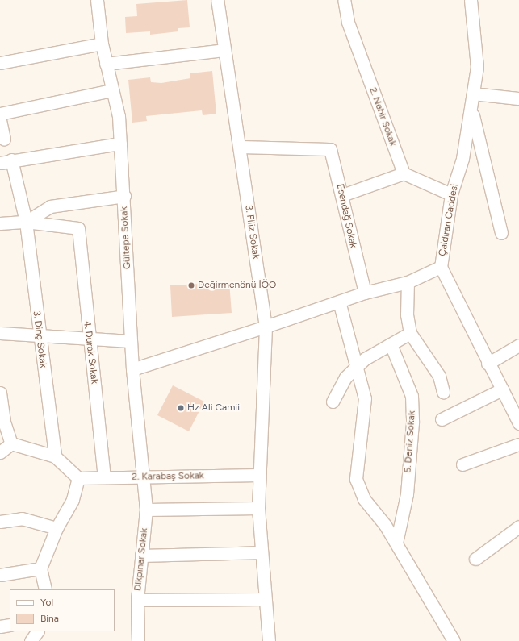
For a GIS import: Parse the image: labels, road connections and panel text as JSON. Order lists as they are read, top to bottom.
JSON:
{
  "streets": {
    "street": [
      "2. Nehir Sokak",
      "Esendağ Sokak",
      "Çaldıran Caddesi",
      "3. Filiz Sokak",
      "Gültepe Sokak",
      "3. Dinç Sokak",
      "4. Durak Sokak",
      "5. Deniz Sokak",
      "2. Karabaş Sokak",
      "Dikpınar Sokak"
    ]
  },
  "crossings": [
    ["Esendağ Sokak", "3. Filiz Sokak"],
    ["3. Filiz Sokak", "2. Karabaş Sokak"],
    ["Gültepe Sokak", "2. Karabaş Sokak"],
    ["Gültepe Sokak", "Dikpınar Sokak"],
    ["3. Dinç Sokak", "4. Durak Sokak"],
    ["4. Durak Sokak", "2. Karabaş Sokak"],
    ["2. Karabaş Sokak", "Dikpınar Sokak"]
  ],
  "places": ["Değirmenönü İÖO", "Hz Ali Camii"],
  "legend": ["Yol", "Bina"]
}
